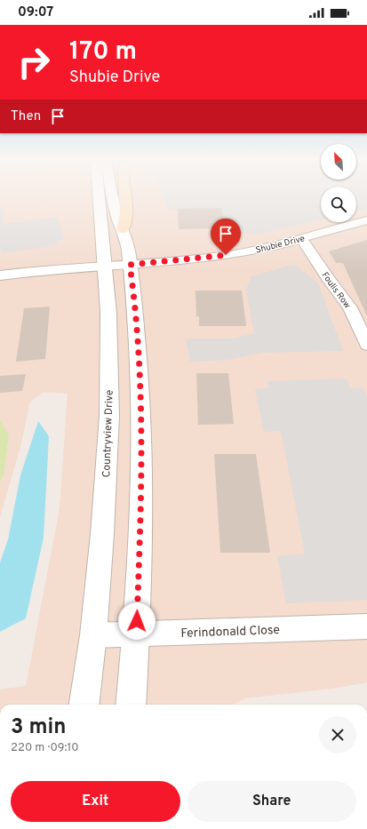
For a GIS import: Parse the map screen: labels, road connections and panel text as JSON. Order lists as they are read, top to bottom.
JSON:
{
  "streets": {
    "street": [
      "Shubie Drive",
      "Foulis Row",
      "Countryview Drive",
      "Ferindonald Close"
    ]
  },
  "crossings": [
    ["Shubie Drive", "Foulis Row"],
    ["Shubie Drive", "Countryview Drive"],
    ["Countryview Drive", "Ferindonald Close"]
  ],
  "north": "top left",
  "page": {
    "status": "09:07",
    "turn": ["170 m", "Shubie Drive"],
    "then": "Then",
    "heading": ["3 min", "220 m · 09:10"],
    "buttons": ["Exit", "Share"]
  }
}
